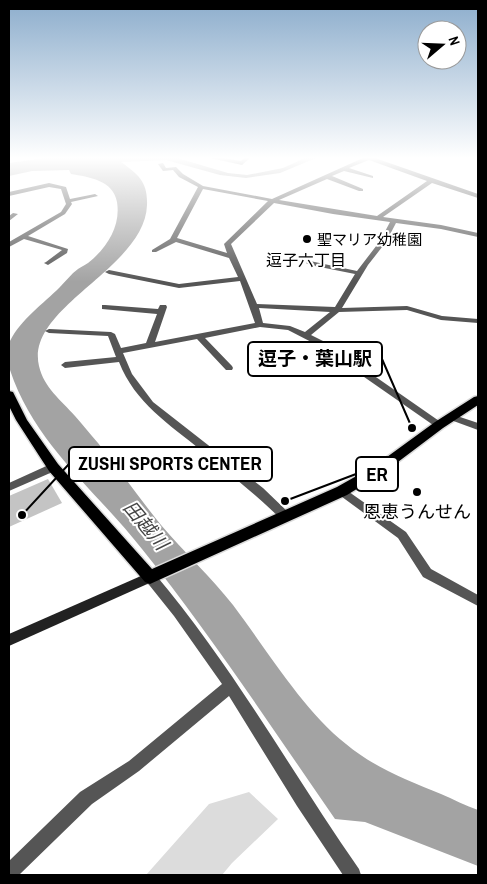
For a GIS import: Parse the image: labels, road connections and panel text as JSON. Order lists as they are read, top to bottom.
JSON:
{
  "districts": ["逗子六丁目"],
  "water": ["田越川"],
  "places": [
    "聖マリア幼稚園",
    "逗子・葉山駅",
    "恩恵うんせん",
    "ER",
    "ZUSHI SPORTS CENTER"
  ],
  "north": "right"
}
